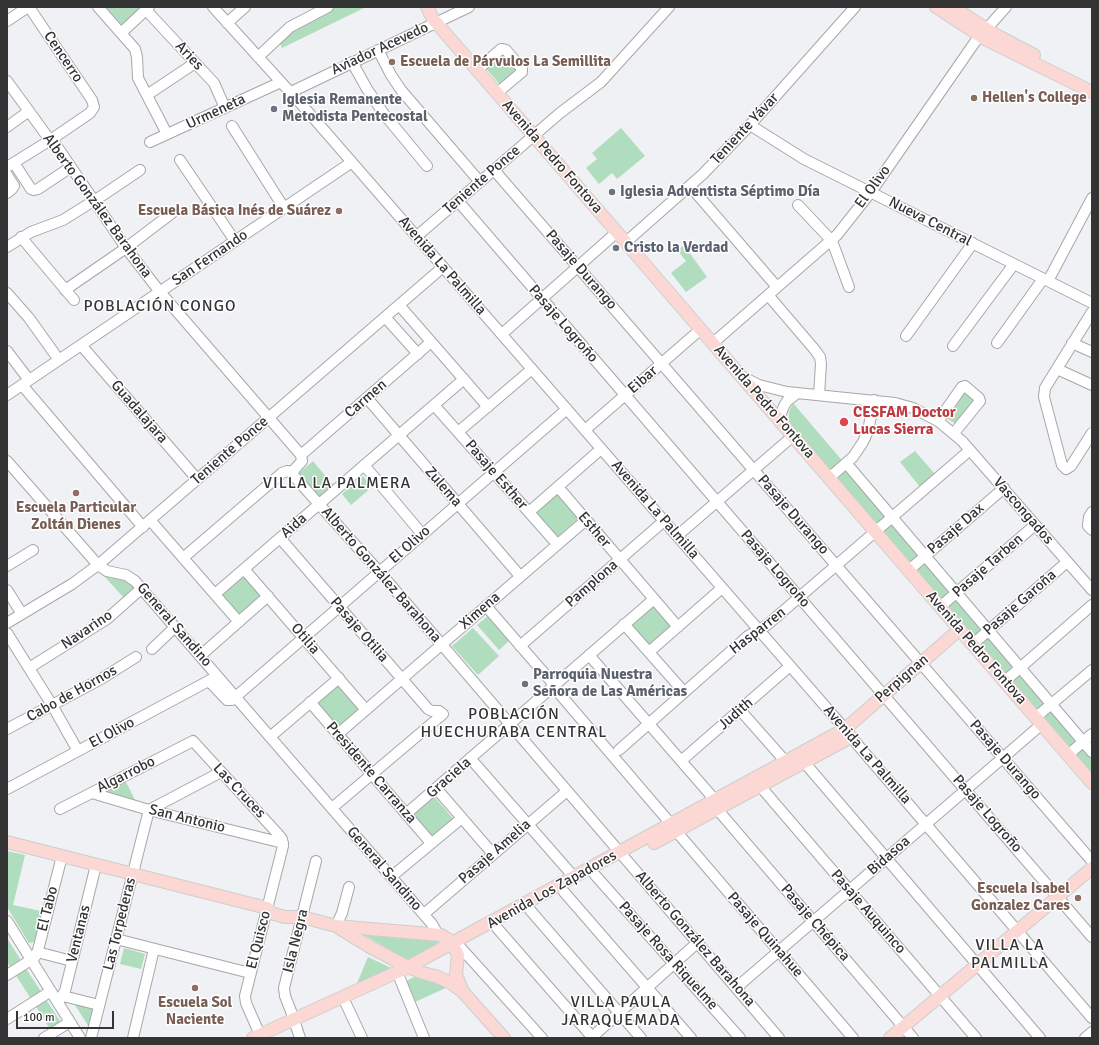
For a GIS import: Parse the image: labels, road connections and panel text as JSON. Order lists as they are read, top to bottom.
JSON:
{
  "streets": {
    "main road": [
      "Avenida Pedro Fontova",
      "General Sandino",
      "Perpignan",
      "Avenida Los Zapadores"
    ],
    "street": [
      "Aviador Acevedo",
      "Aries",
      "Cencerro",
      "Urmeneta",
      "Teniente Yávar",
      "Teniente Ponce",
      "El Olivo",
      "Alberto González Barahona",
      "Nueva Central",
      "San Fernando",
      "Avenida La Palmilla",
      "Pasaje Durango",
      "Pasaje Logroño",
      "Eibar",
      "Carmen",
      "Guadalajara",
      "Pasaje Esther",
      "Zulema",
      "Vascongados",
      "Aida",
      "Pasaje Dax",
      "Esther",
      "Pasaje Tarben",
      "Pamplona",
      "Pasaje Garoña",
      "Ximena",
      "Navarino",
      "Pasaje Otilia",
      "Hasparren",
      "Otilia",
      "Cabo de Hornos",
      "Judith",
      "Presidente Carranza",
      "Algarrobo",
      "Graciela",
      "Las Cruces",
      "San Antonio",
      "Pasaje Amelia",
      "Bidasoa",
      "El Tabo",
      "Pasaje Auquinco",
      "Pasaje Chépica",
      "Las Torpederas",
      "Ventanas",
      "Pasaje Quinahue",
      "El Quisco",
      "Isla Negra",
      "Pasaje Rosa Riquelme"
    ]
  },
  "crossings": [
    ["Aviador Acevedo", "Avenida Pedro Fontova"],
    ["Aviador Acevedo", "Avenida La Palmilla"],
    ["Aries", "Urmeneta"],
    ["Cencerro", "Alberto González Barahona"],
    ["Urmeneta", "Avenida La Palmilla"],
    ["Teniente Yávar", "Avenida Pedro Fontova"],
    ["Teniente Yávar", "Nueva Central"],
    ["Avenida Pedro Fontova", "Teniente Ponce"],
    ["Avenida Pedro Fontova", "El Olivo"],
    ["Avenida Pedro Fontova", "Eibar"],
    ["Avenida Pedro Fontova", "Vascongados"],
    ["Avenida Pedro Fontova", "Pasaje Dax"],
    ["Avenida Pedro Fontova", "Pasaje Tarben"],
    ["Avenida Pedro Fontova", "Pasaje Garoña"],
    ["Avenida Pedro Fontova", "Hasparren"],
    ["Avenida Pedro Fontova", "Perpignan"],
    ["Avenida Pedro Fontova", "Bidasoa"],
    ["Teniente Ponce", "Alberto González Barahona"],
    ["Teniente Ponce", "Avenida La Palmilla"],
    ["Teniente Ponce", "Pasaje Durango"],
    ["Teniente Ponce", "Pasaje Logroño"],
    ["Teniente Ponce", "Guadalajara"],
    ["Teniente Ponce", "General Sandino"],
    ["El Olivo", "Alberto González Barahona"],
    ["El Olivo", "Nueva Central"],
    ["El Olivo", "Avenida La Palmilla"],
    ["El Olivo", "Pasaje Esther"],
    ["El Olivo", "Zulema"],
    ["El Olivo", "General Sandino"],
    ["El Olivo", "Pasaje Otilia"],
    ["El Olivo", "Otilia"],
    ["Alberto González Barahona", "San Fernando"],
    ["Alberto González Barahona", "Carmen"],
    ["Alberto González Barahona", "Aida"],
    ["Alberto González Barahona", "Ximena"],
    ["Alberto González Barahona", "Graciela"],
    ["Alberto González Barahona", "Pasaje Amelia"],
    ["Alberto González Barahona", "Bidasoa"],
    ["Alberto González Barahona", "Avenida Los Zapadores"],
    ["San Fernando", "Avenida La Palmilla"],
    ["San Fernando", "Guadalajara"],
    ["Avenida La Palmilla", "Eibar"],
    ["Avenida La Palmilla", "Pamplona"],
    ["Avenida La Palmilla", "Hasparren"],
    ["Avenida La Palmilla", "Perpignan"],
    ["Avenida La Palmilla", "Judith"],
    ["Avenida La Palmilla", "Bidasoa"],
    ["Avenida La Palmilla", "Avenida Los Zapadores"],
    ["Pasaje Durango", "Eibar"],
    ["Pasaje Durango", "Hasparren"],
    ["Pasaje Durango", "Perpignan"],
    ["Pasaje Durango", "Bidasoa"],
    ["Pasaje Logroño", "Eibar"],
    ["Pasaje Logroño", "Hasparren"],
    ["Pasaje Logroño", "Perpignan"],
    ["Pasaje Logroño", "Bidasoa"],
    ["Carmen", "Zulema"],
    ["Pasaje Esther", "Aida"],
    ["Pasaje Esther", "Ximena"],
    ["Zulema", "Aida"],
    ["Zulema", "Ximena"],
    ["Vascongados", "Pasaje Dax"],
    ["Vascongados", "Pasaje Tarben"],
    ["Vascongados", "Pasaje Garoña"],
    ["Vascongados", "Hasparren"],
    ["Aida", "Pasaje Otilia"],
    ["Aida", "Otilia"],
    ["Esther", "Pamplona"],
    ["Esther", "Ximena"],
    ["Esther", "Graciela"],
    ["Pamplona", "Pasaje Quinahue"],
    ["Ximena", "Pasaje Otilia"],
    ["Ximena", "Otilia"],
    ["Ximena", "Presidente Carranza"],
    ["Ximena", "Pasaje Quinahue"],
    ["General Sandino", "Navarino"],
    ["General Sandino", "Pasaje Amelia"],
    ["General Sandino", "Avenida Los Zapadores"],
    ["Pasaje Otilia", "Presidente Carranza"],
    ["Hasparren", "Pasaje Chépica"],
    ["Perpignan", "Avenida Los Zapadores"],
    ["Judith", "Pasaje Chépica"],
    ["Presidente Carranza", "Graciela"],
    ["Algarrobo", "Las Cruces"],
    ["Algarrobo", "San Antonio"],
    ["Graciela", "Pasaje Chépica"],
    ["Graciela", "Pasaje Quinahue"],
    ["Las Cruces", "San Antonio"],
    ["Las Cruces", "El Quisco"],
    ["San Antonio", "Las Torpederas"],
    ["San Antonio", "El Quisco"],
    ["Bidasoa", "Pasaje Auquinco"],
    ["Bidasoa", "Pasaje Chépica"],
    ["Bidasoa", "Pasaje Quinahue"],
    ["Avenida Los Zapadores", "Pasaje Auquinco"],
    ["Avenida Los Zapadores", "Pasaje Chépica"],
    ["Avenida Los Zapadores", "Pasaje Quinahue"],
    ["Avenida Los Zapadores", "El Quisco"],
    ["Avenida Los Zapadores", "Isla Negra"],
    ["Avenida Los Zapadores", "Pasaje Rosa Riquelme"]
  ],
  "districts": [
    "POBLACIÓN CONGO",
    "VILLA LA PALMERA",
    "POBLACIÓN HUECHURABA CENTRAL",
    "VILLA LA PALMILLA",
    "VILLA PAULA JARAQUEMADA"
  ],
  "places": [
    "Escuela de Párvulos La Semillita",
    "Hellen's College",
    "Iglesia Remanente Metodista Pentecostal",
    "Iglesia Adventista Séptimo Día",
    "Escuela Básica Inés de Suárez",
    "Cristo la Verdad",
    "CESFAM Doctor Lucas Sierra",
    "Escuela Particular Zoltán Dienes",
    "Parroquia Nuestra Señora de Las Américas",
    "Escuela Isabel Gonzalez Cares",
    "Escuela Sol Naciente"
  ],
  "scale_bar": "100 m"
}
